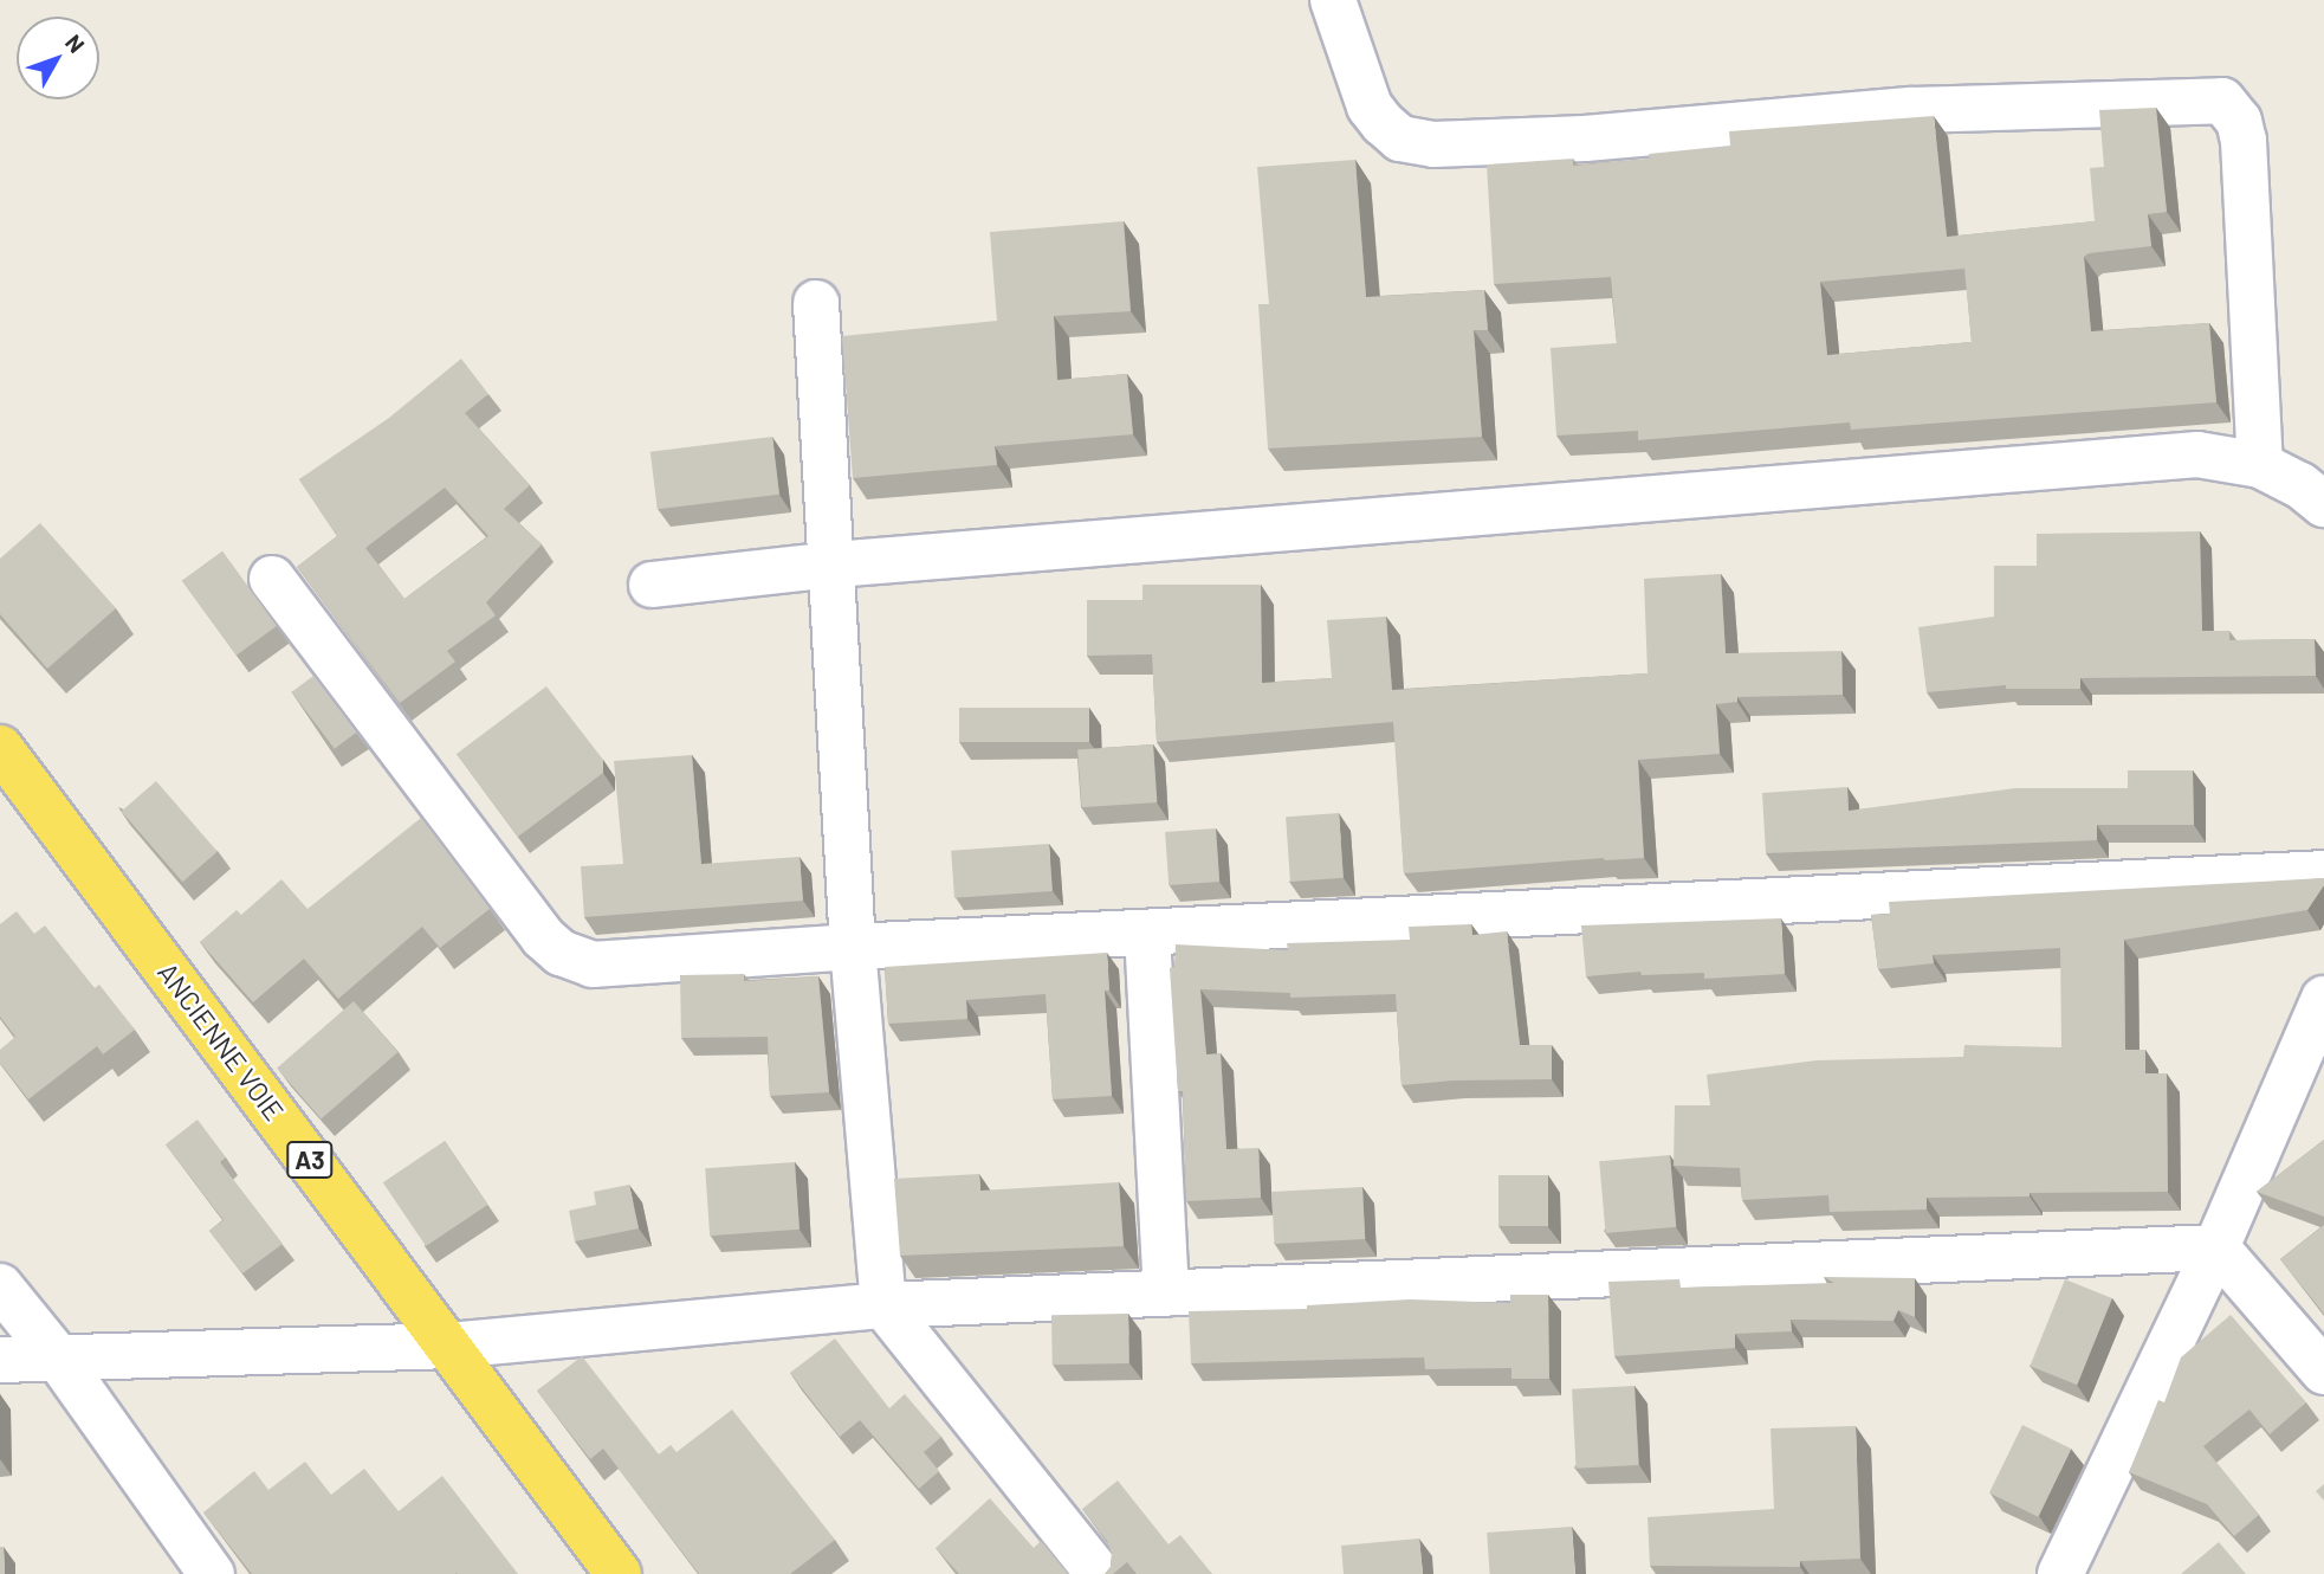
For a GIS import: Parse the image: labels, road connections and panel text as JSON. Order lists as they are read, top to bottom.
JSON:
{
  "streets": {
    "main road": ["ANCIENNE VOIE", "A3"]
  },
  "north": "top right"
}
